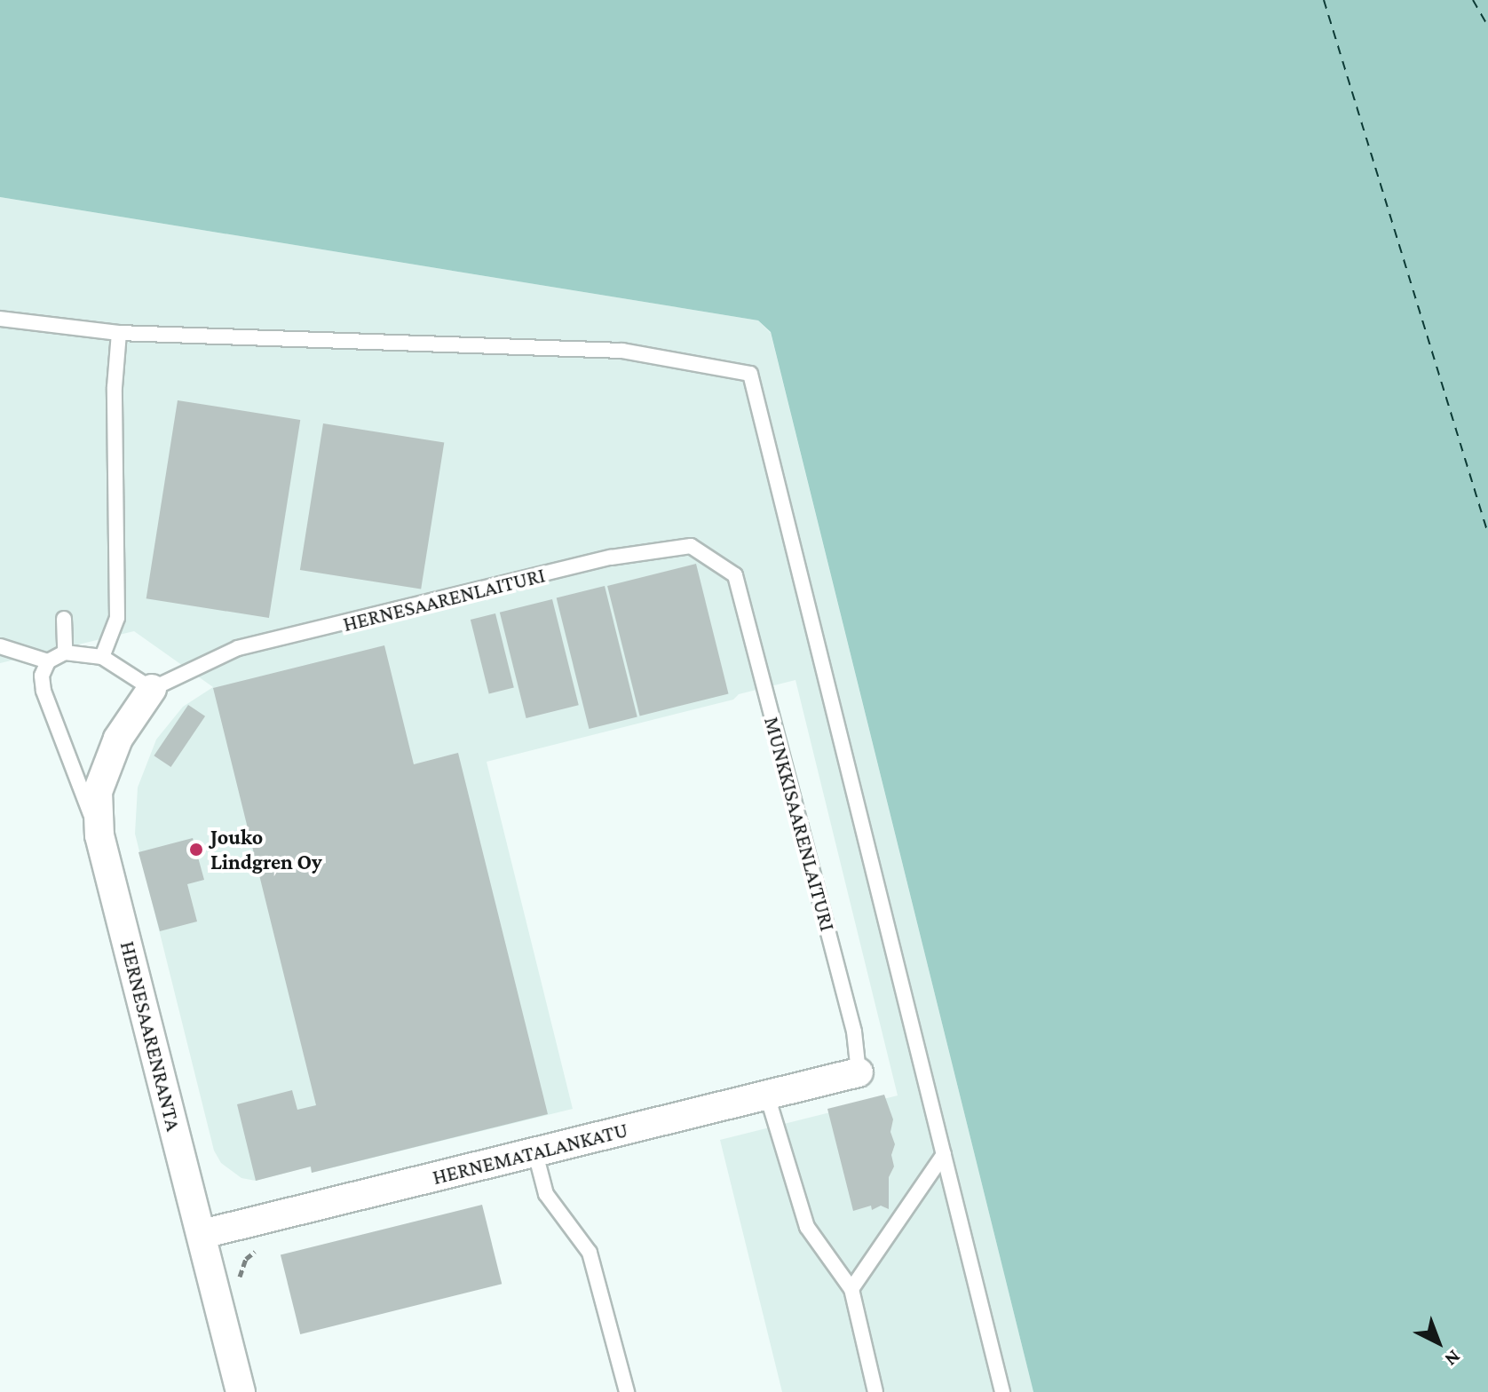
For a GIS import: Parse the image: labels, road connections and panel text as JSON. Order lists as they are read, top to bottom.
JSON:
{
  "streets": {
    "street": ["HERNESAARENRANTA", "HERNEMATALANKATU"],
    "lane": ["HERNESAARENLAITURI", "MUNKKISAARENLAITURI"]
  },
  "crossings": [
    ["HERNESAARENLAITURI", "MUNKKISAARENLAITURI"],
    ["HERNESAARENLAITURI", "HERNESAARENRANTA"],
    ["MUNKKISAARENLAITURI", "HERNEMATALANKATU"],
    ["HERNESAARENRANTA", "HERNEMATALANKATU"]
  ],
  "places": ["Jouko Lindgren Oy"],
  "north": "bottom right"
}
